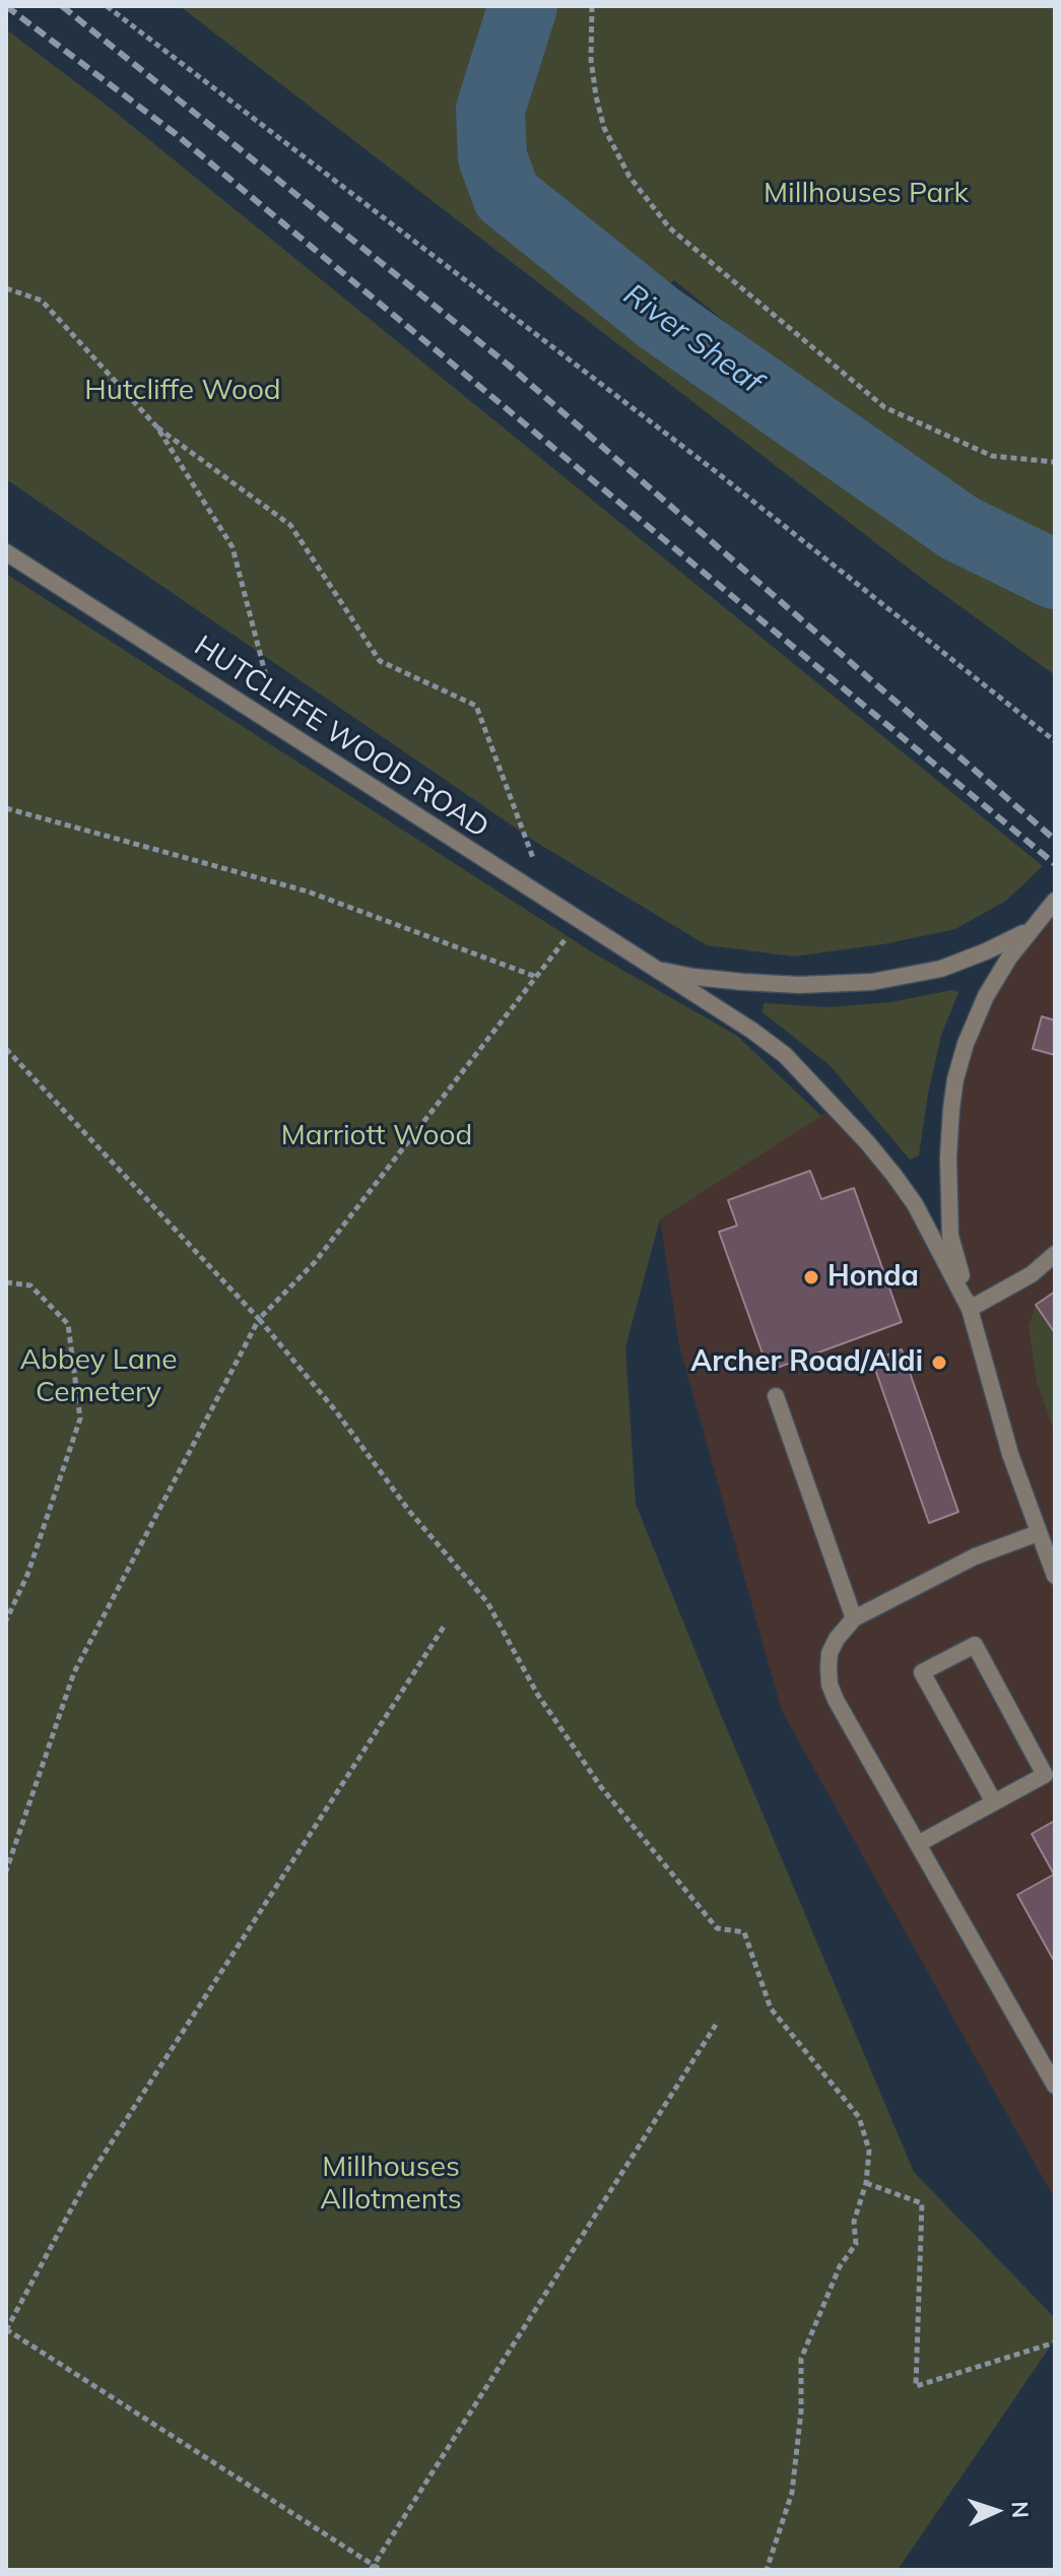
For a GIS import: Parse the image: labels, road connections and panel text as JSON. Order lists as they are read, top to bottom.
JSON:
{
  "streets": {
    "street": ["HUTCLIFFE WOOD ROAD"]
  },
  "water": ["River Sheaf"],
  "parks": [
    "Millhouses Park",
    "Hutcliffe Wood",
    "Marriott Wood",
    "Abbey Lane Cemetery",
    "Millhouses Allotments"
  ],
  "places": ["Honda", "Archer Road/Aldi"],
  "north": "right"
}
